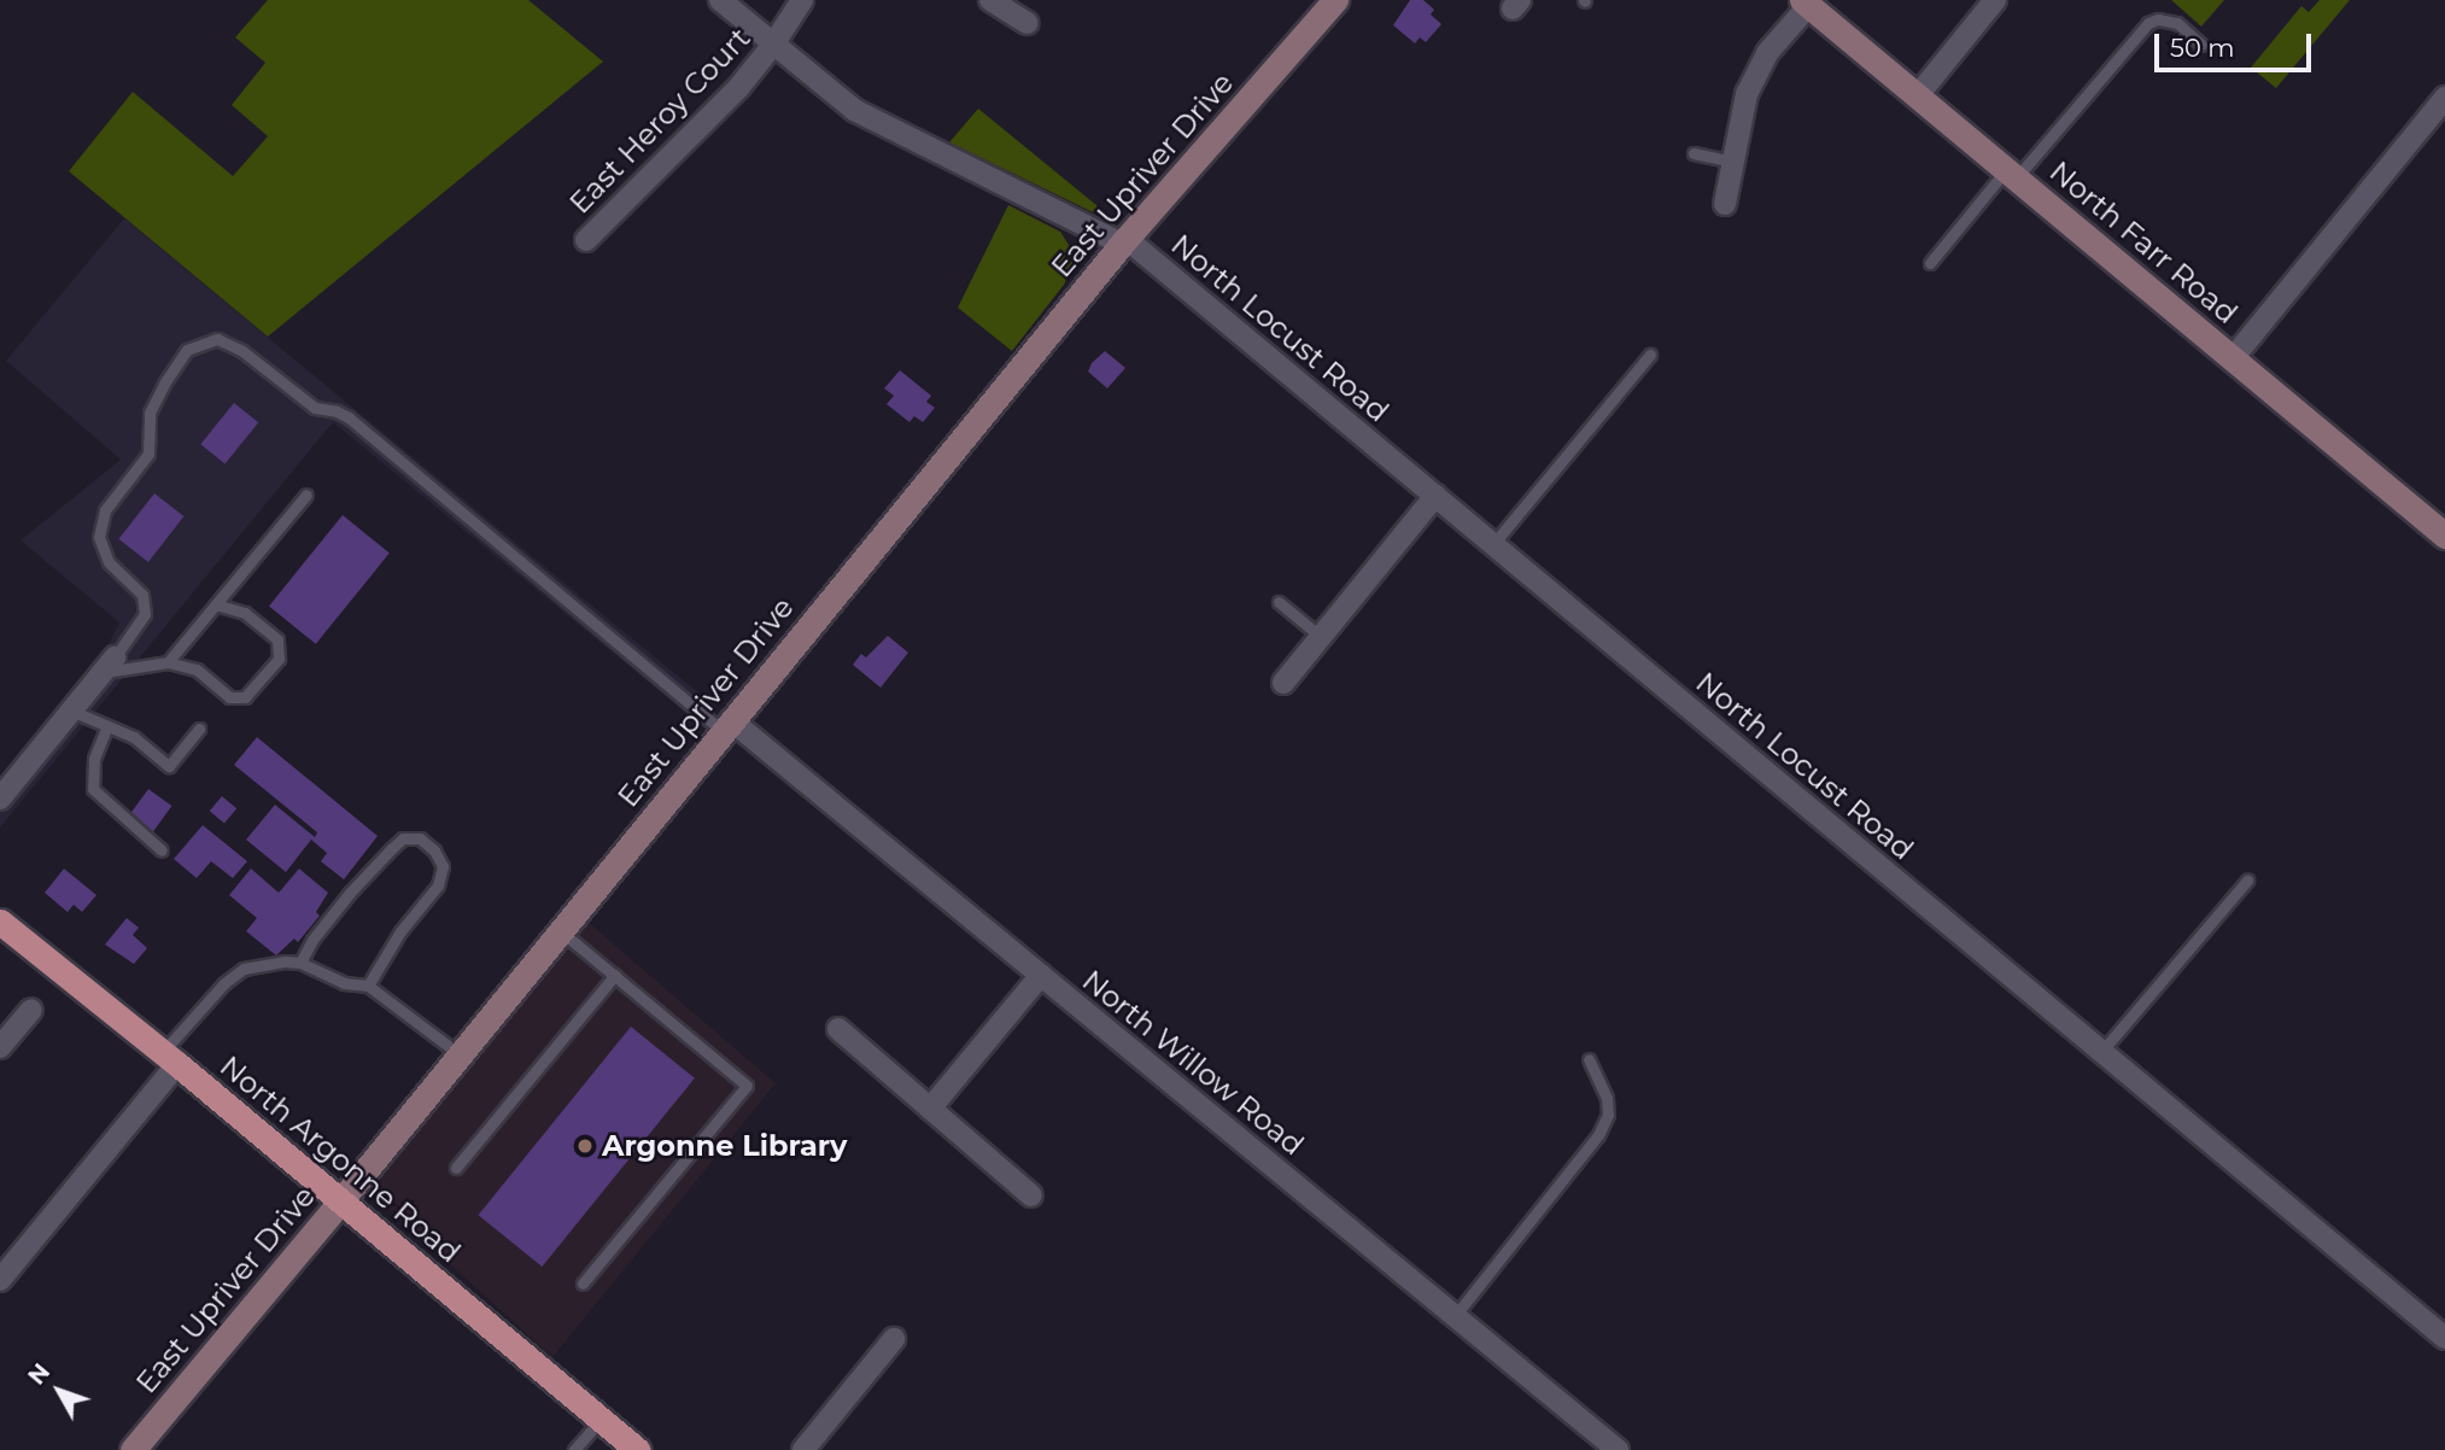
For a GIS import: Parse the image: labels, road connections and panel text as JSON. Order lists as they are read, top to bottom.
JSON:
{
  "streets": {
    "main road": ["North Argonne Road"],
    "street": [
      "East Heroy Court",
      "East Upriver Drive",
      "North Farr Road",
      "North Locust Road",
      "North Willow Road"
    ]
  },
  "crossings": [
    ["East Heroy Court", "North Locust Road"],
    ["East Upriver Drive", "North Locust Road"],
    ["East Upriver Drive", "North Willow Road"],
    ["East Upriver Drive", "North Argonne Road"]
  ],
  "places": ["Argonne Library"],
  "scale_bar": "50 m",
  "north": "top left"
}
